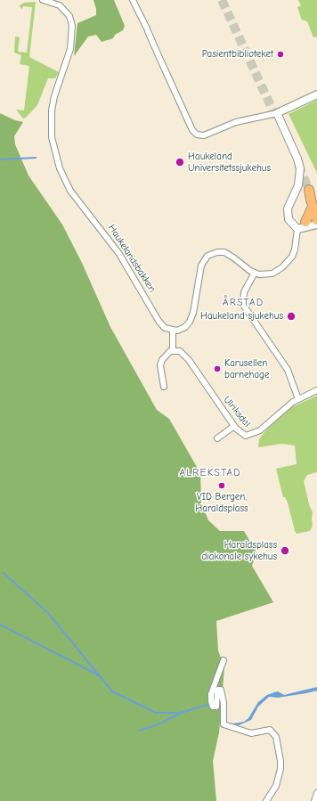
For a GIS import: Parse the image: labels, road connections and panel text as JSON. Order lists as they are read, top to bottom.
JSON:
{
  "streets": {
    "street": ["Haukelandsbakken", "Ulriksdal"]
  },
  "districts": ["ÅRSTAD", "ALREKSTAD"],
  "places": [
    "Pasientbiblioteket",
    "Haukeland Universitetssjukehus",
    "Haukeland sjukehus",
    "Karusellen barnehage",
    "VID Bergen, Haraldsplass",
    "Haraldsplass diakonale sykehus"
  ]
}
